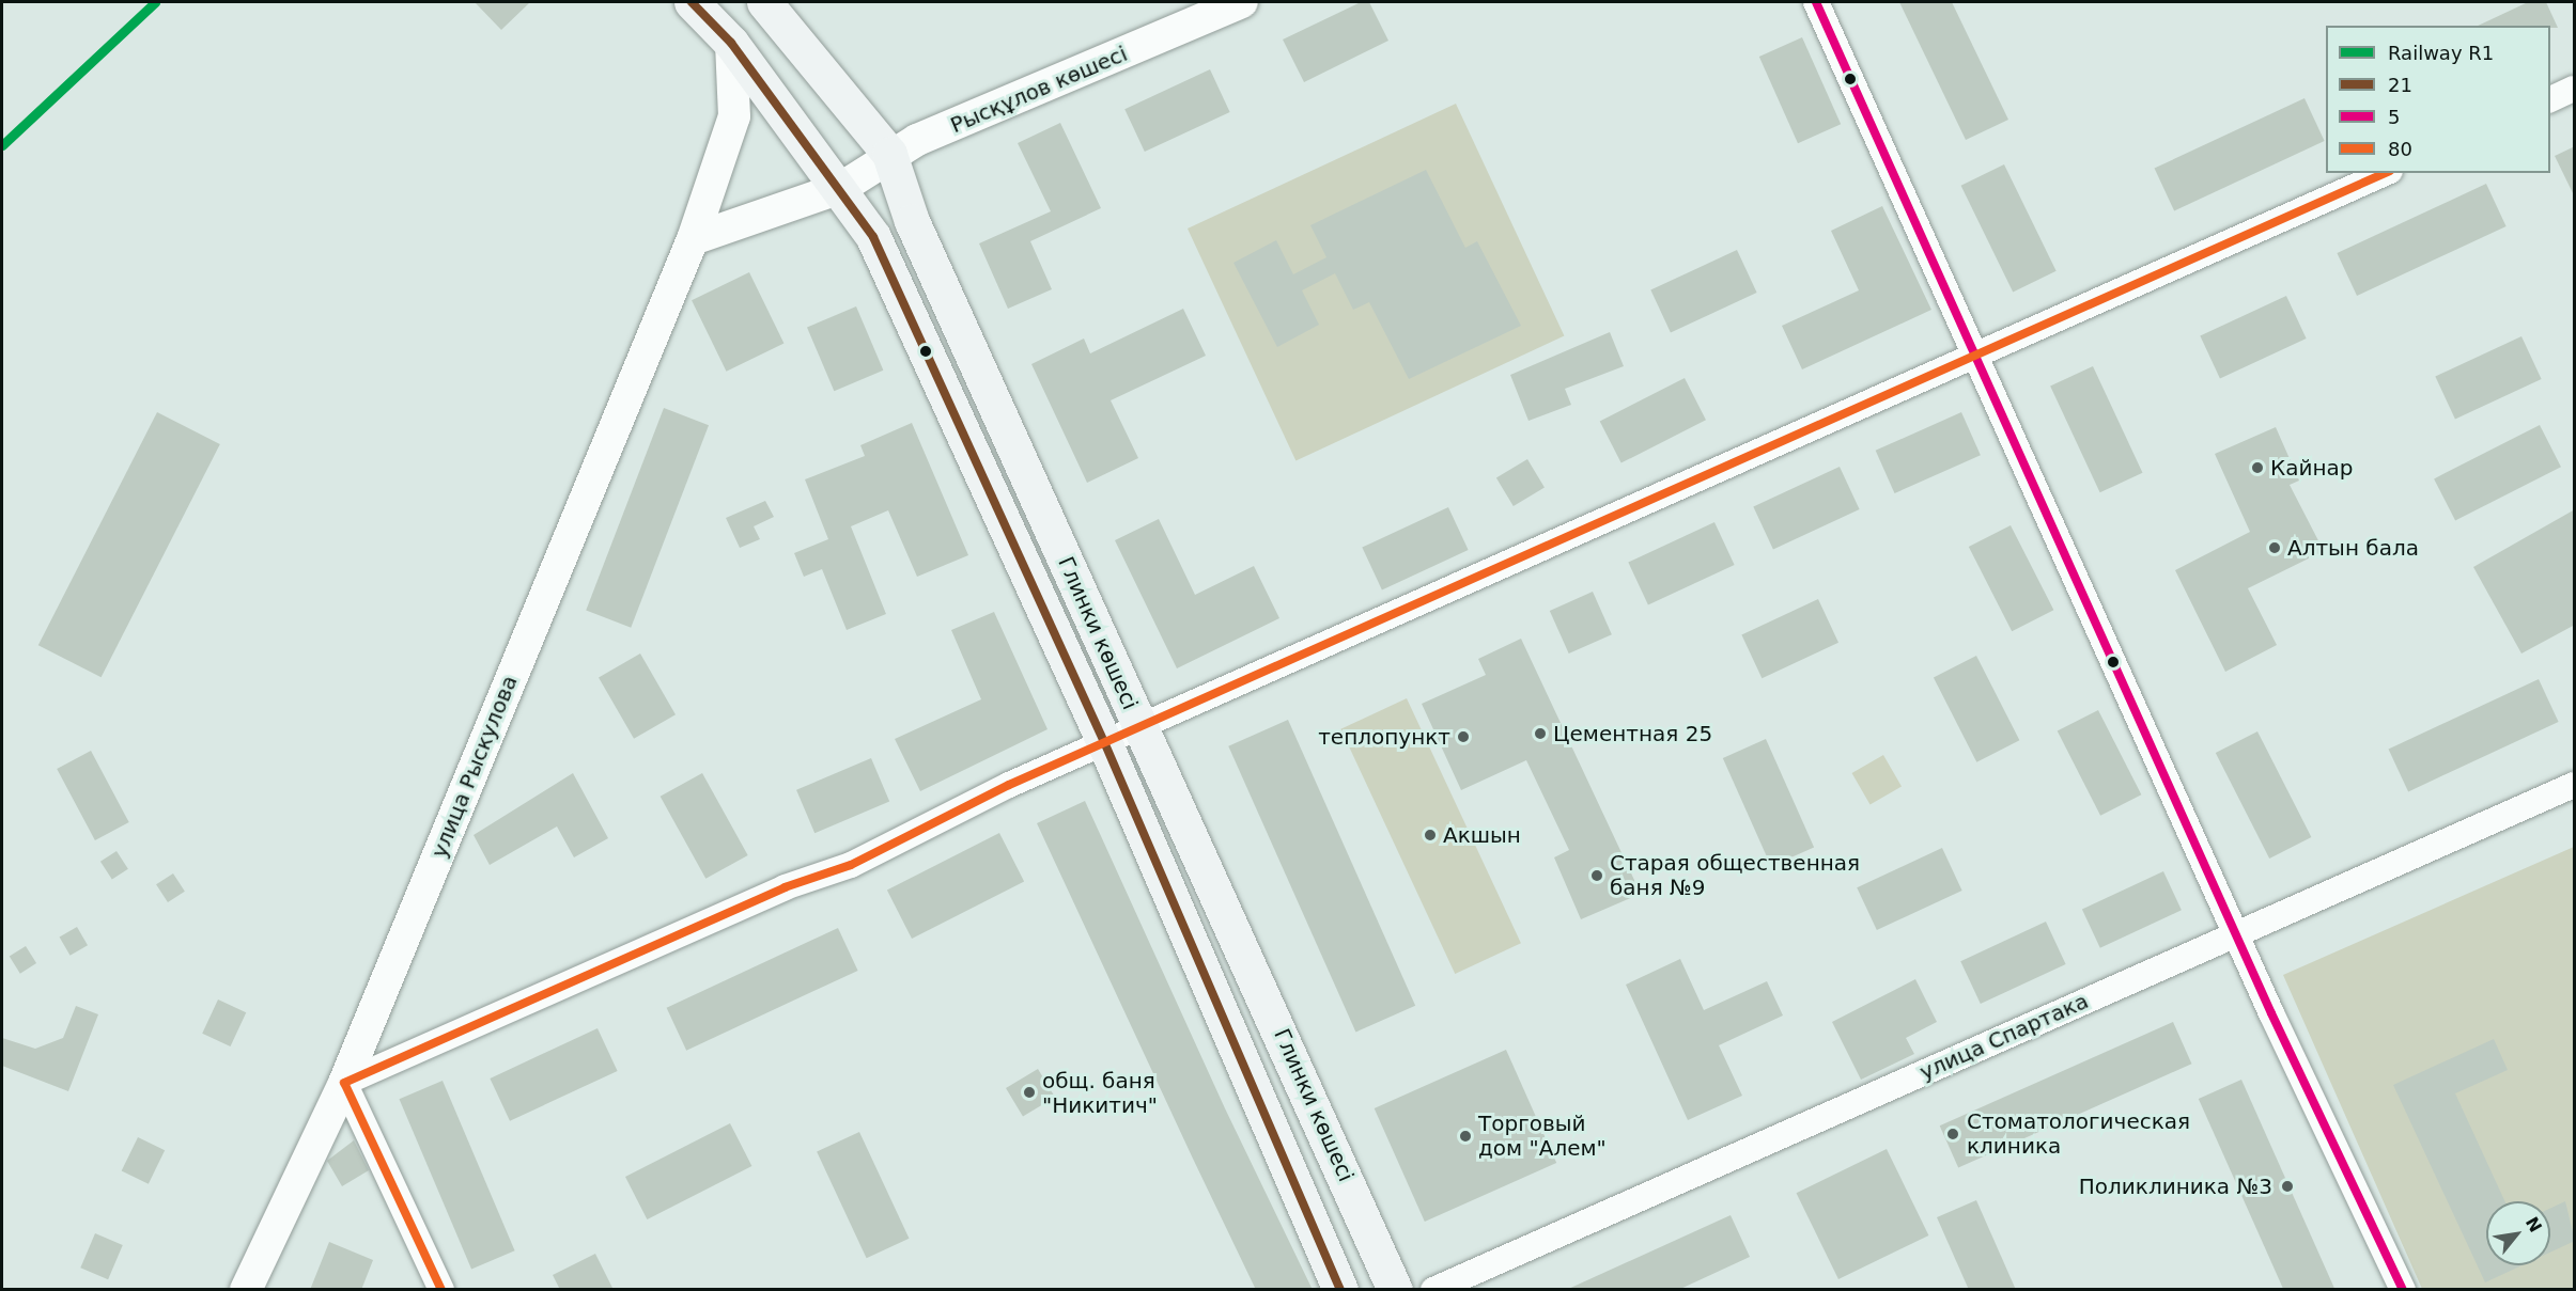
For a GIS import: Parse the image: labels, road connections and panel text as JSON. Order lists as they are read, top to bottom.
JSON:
{
  "streets": {
    "main road": ["Глинки көшесі"],
    "street": ["Рысқұлов көшесі", "улица Рыскулова", "улица Спартака"]
  },
  "crossings": [
    ["Рысқұлов көшесі", "Глинки көшесі"],
    ["Глинки көшесі", "улица Рыскулова"]
  ],
  "places": [
    "Кайнар",
    "Алтын бала",
    "Цементная 25",
    "теплопункт",
    "Акшын",
    "Старая общественная баня №9",
    "общ. баня \"Никитич\"",
    "Стоматологическая клиника",
    "Торговый дом \"Алем\"",
    "Поликлиника №3"
  ],
  "lines": [
    "rail line R1",
    "transit line 21",
    "transit line 5",
    "transit line 80"
  ],
  "legend": [
    "Railway R1",
    "21",
    "5",
    "80"
  ],
  "north": "top right"
}
